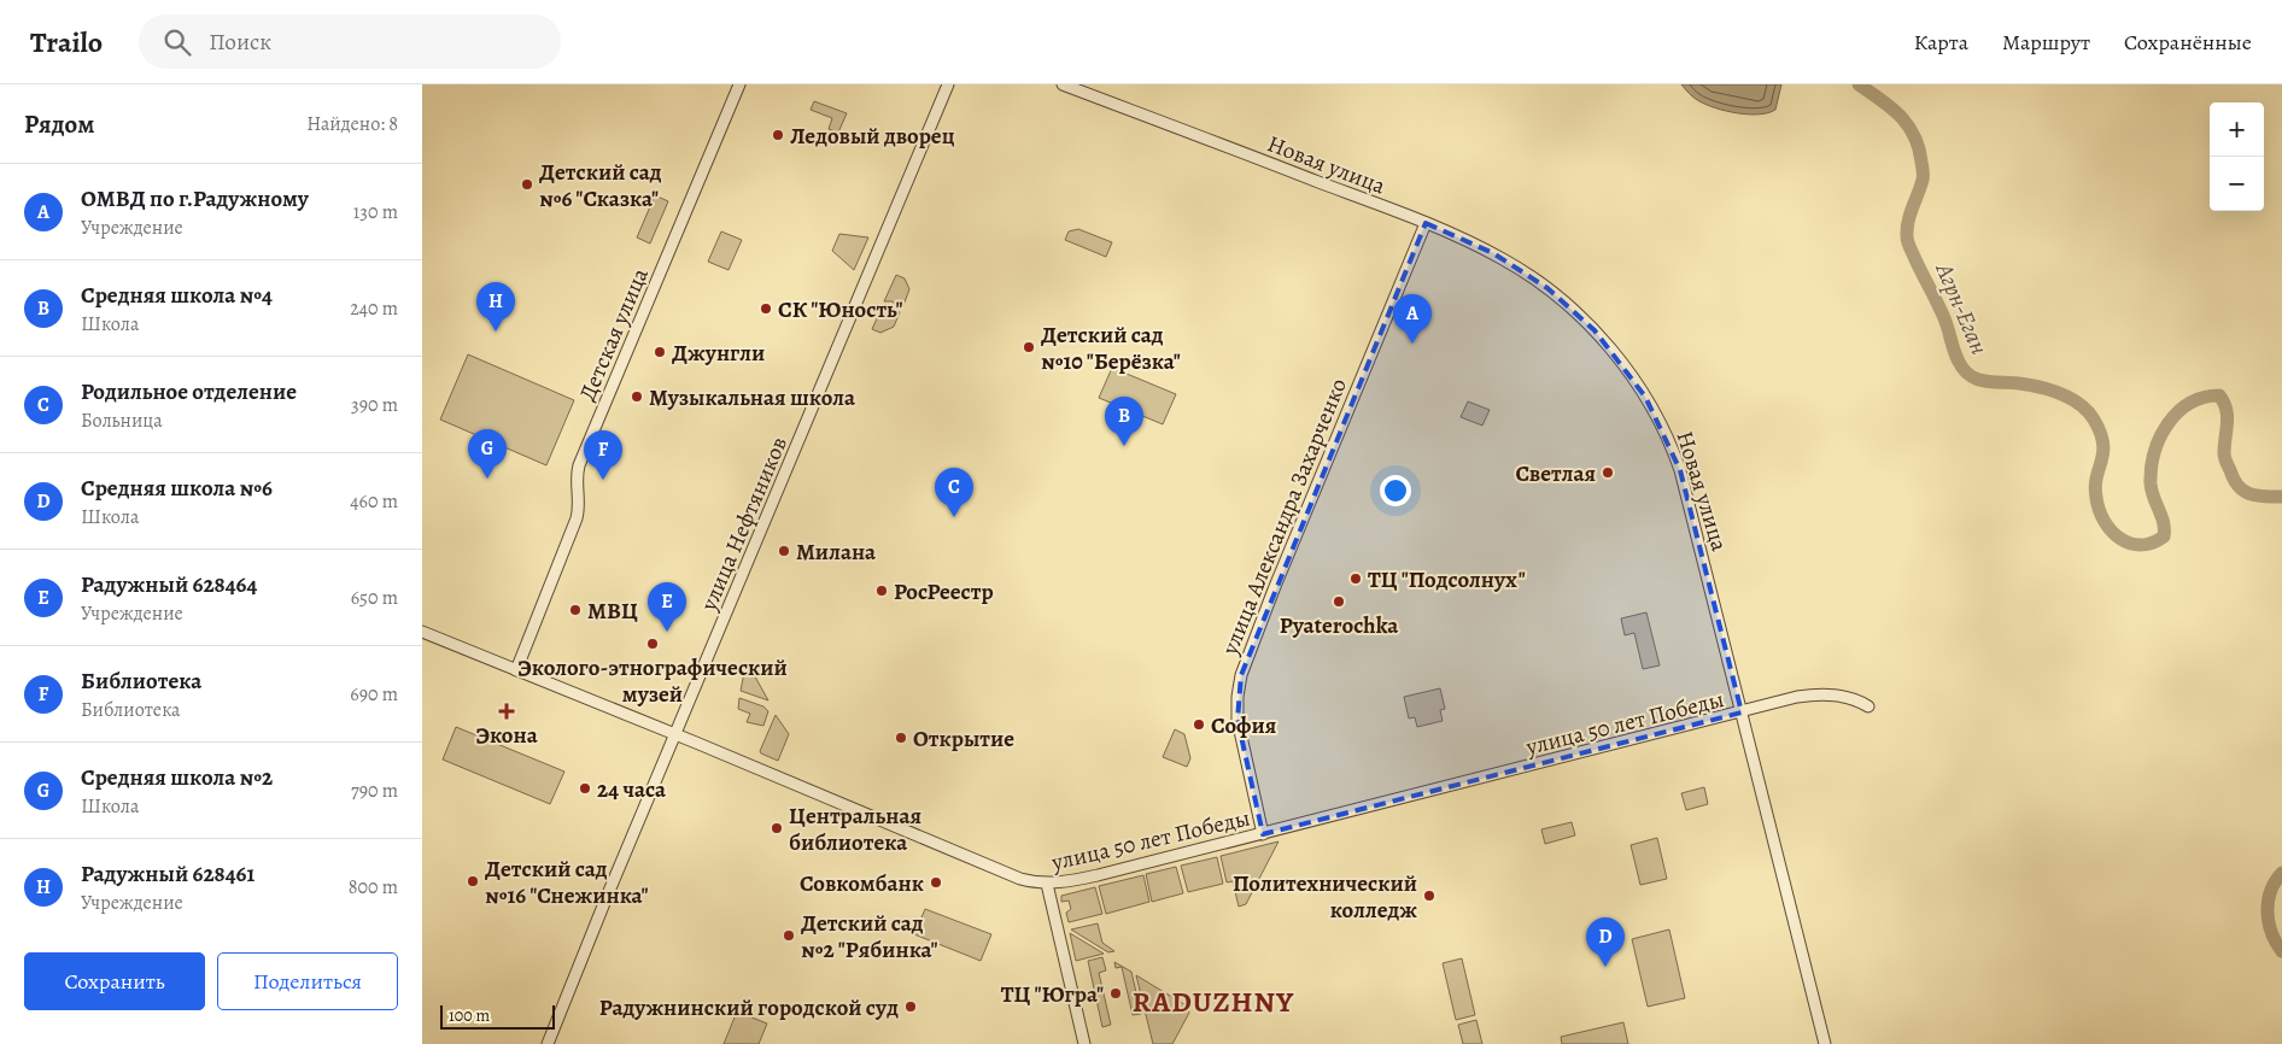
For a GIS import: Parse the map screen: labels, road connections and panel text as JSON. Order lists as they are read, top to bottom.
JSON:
{
  "streets": {
    "street": [
      "Новая улица",
      "Детская улица",
      "улица Александра Захарченко",
      "улица Нефтяников",
      "улица 50 лет Победы"
    ]
  },
  "crossings": [
    ["Новая улица", "улица Александра Захарченко"],
    ["Новая улица", "улица 50 лет Победы"],
    ["Детская улица", "улица 50 лет Победы"],
    ["улица Александра Захарченко", "улица 50 лет Победы"],
    ["улица Нефтяников", "улица 50 лет Победы"]
  ],
  "districts": ["RADUZHNY"],
  "water": ["Агрн-Еган"],
  "places": {
    "other": [
      "Ледовый дворец",
      "Детский сад №6 \"Сказка\"",
      "СК \"Юность\"",
      "Детский сад №10 \"Берёзка\"",
      "Джунгли",
      "Музыкальная школа",
      "Светлая",
      "Милана",
      "ТЦ \"Подсолнух\"",
      "РосРеестр",
      "Pyaterochka",
      "МВЦ",
      "Эколого-этнографический музей",
      "София",
      "Открытие",
      "24 часа",
      "Центральная библиотека",
      "Детский сад №16 \"Снежинка\"",
      "Совкомбанк",
      "Политехнический колледж",
      "Детский сад №2 \"Рябинка\"",
      "ТЦ \"Югра\"",
      "Радужнинский городской суд"
    ],
    "health": ["Экона"]
  },
  "scale_bar": "100 m",
  "page": {
    "header": "Trailo",
    "search": "Поиск",
    "nav": ["Карта", "Маршрут", "Сохранённые"],
    "heading": ["Рядом", "Найдено: 8"],
    "map_buttons": ["+", "−"],
    "list": [
      {
        "mark": "A",
        "name": "ОМВД по г.Радужному",
        "note": "Учреждение",
        "value": "130 m"
      },
      {
        "mark": "B",
        "name": "Средняя школа №4",
        "note": "Школа",
        "value": "240 m"
      },
      {
        "mark": "C",
        "name": "Родильное отделение",
        "note": "Больница",
        "value": "390 m"
      },
      {
        "mark": "D",
        "name": "Средняя школа №6",
        "note": "Школа",
        "value": "460 m"
      },
      {
        "mark": "E",
        "name": "Радужный 628464",
        "note": "Учреждение",
        "value": "650 m"
      },
      {
        "mark": "F",
        "name": "Библиотека",
        "note": "Библиотека",
        "value": "690 m"
      },
      {
        "mark": "G",
        "name": "Средняя школа №2",
        "note": "Школа",
        "value": "790 m"
      },
      {
        "mark": "H",
        "name": "Радужный 628461",
        "note": "Учреждение",
        "value": "800 m"
      }
    ],
    "pins": [
      "H",
      "A",
      "B",
      "G",
      "F",
      "C",
      "E",
      "D"
    ],
    "buttons": ["Сохранить", "Поделиться"],
    "scale": "100 m"
  }
}
